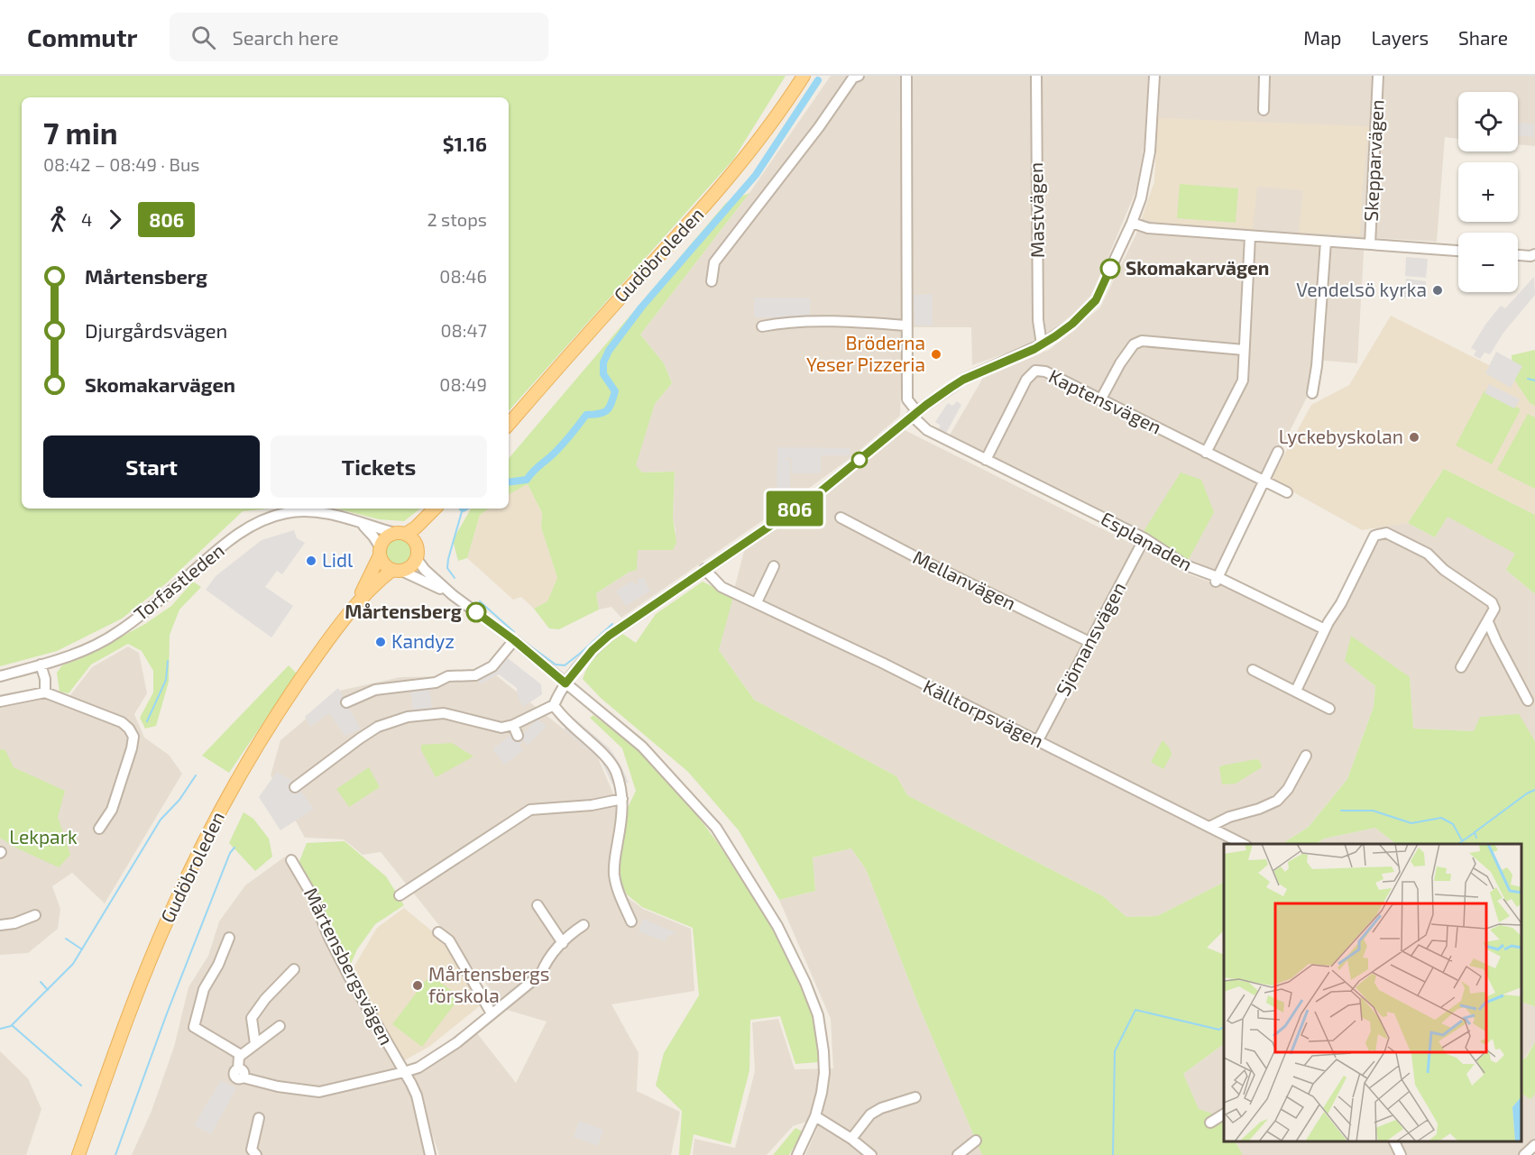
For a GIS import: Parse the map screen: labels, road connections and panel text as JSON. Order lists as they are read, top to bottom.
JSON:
{
  "streets": {
    "main road": ["Gudöbroleden"],
    "street": [
      "Skepparvägen",
      "Mastvägen",
      "Kaptensvägen",
      "Esplanaden",
      "Mellanvägen",
      "Torfastleden",
      "Sjömansvägen",
      "Källtorpsvägen",
      "Mårtensbergsvägen"
    ]
  },
  "crossings": [
    ["Gudöbroleden", "Torfastleden"],
    ["Kaptensvägen", "Esplanaden"],
    ["Esplanaden", "Sjömansvägen"],
    ["Mellanvägen", "Sjömansvägen"],
    ["Sjömansvägen", "Källtorpsvägen"]
  ],
  "parks": ["Lekpark"],
  "places": [
    "Skomakarvägen",
    "Vendelsö kyrka",
    "Bröderna Yeser Pizzeria",
    "Lyckebyskolan",
    "Lidl",
    "Mårtensberg",
    "Kandyz",
    "Mårtensbergs förskola"
  ],
  "lines": ["bus line 806"],
  "page": {
    "header": "Commutr",
    "search": "Search here",
    "nav": ["Map", "Layers", "Share"],
    "on_map": "806",
    "map_buttons": ["+", "−"],
    "heading": ["7 min", "08:42 – 08:49 · Bus", "$1.16"],
    "legs": ["4", "806", "2 stops"],
    "list": [
      {
        "name": "Mårtensberg",
        "value": "08:46"
      },
      {
        "name": "Djurgårdsvägen",
        "value": "08:47"
      },
      {
        "name": "Skomakarvägen",
        "value": "08:49"
      }
    ],
    "buttons": ["Start", "Tickets"]
  }
}
